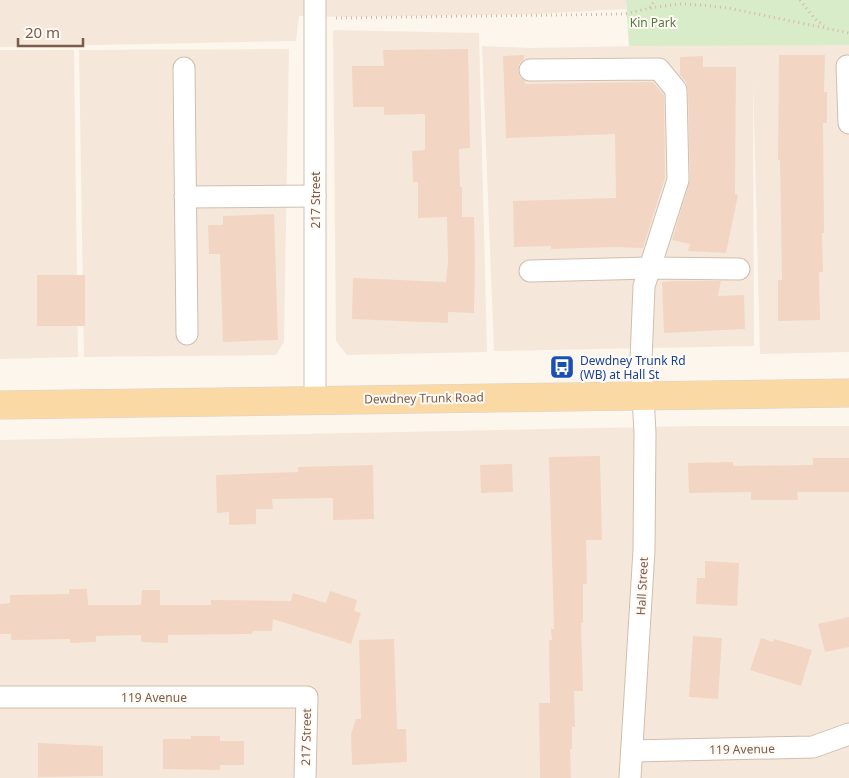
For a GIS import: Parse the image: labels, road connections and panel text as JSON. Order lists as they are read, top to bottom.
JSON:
{
  "streets": {
    "main road": ["Dewdney Trunk Road"],
    "street": ["217 Street", "Hall Street", "119 Avenue"]
  },
  "crossings": [
    ["217 Street", "Dewdney Trunk Road"],
    ["217 Street", "119 Avenue"],
    ["Dewdney Trunk Road", "Hall Street"],
    ["Hall Street", "119 Avenue"]
  ],
  "parks": ["Kin Park"],
  "places": {
    "bus stop": ["Dewdney Trunk Rd (WB) at Hall St"]
  },
  "scale_bar": "20 m"
}
